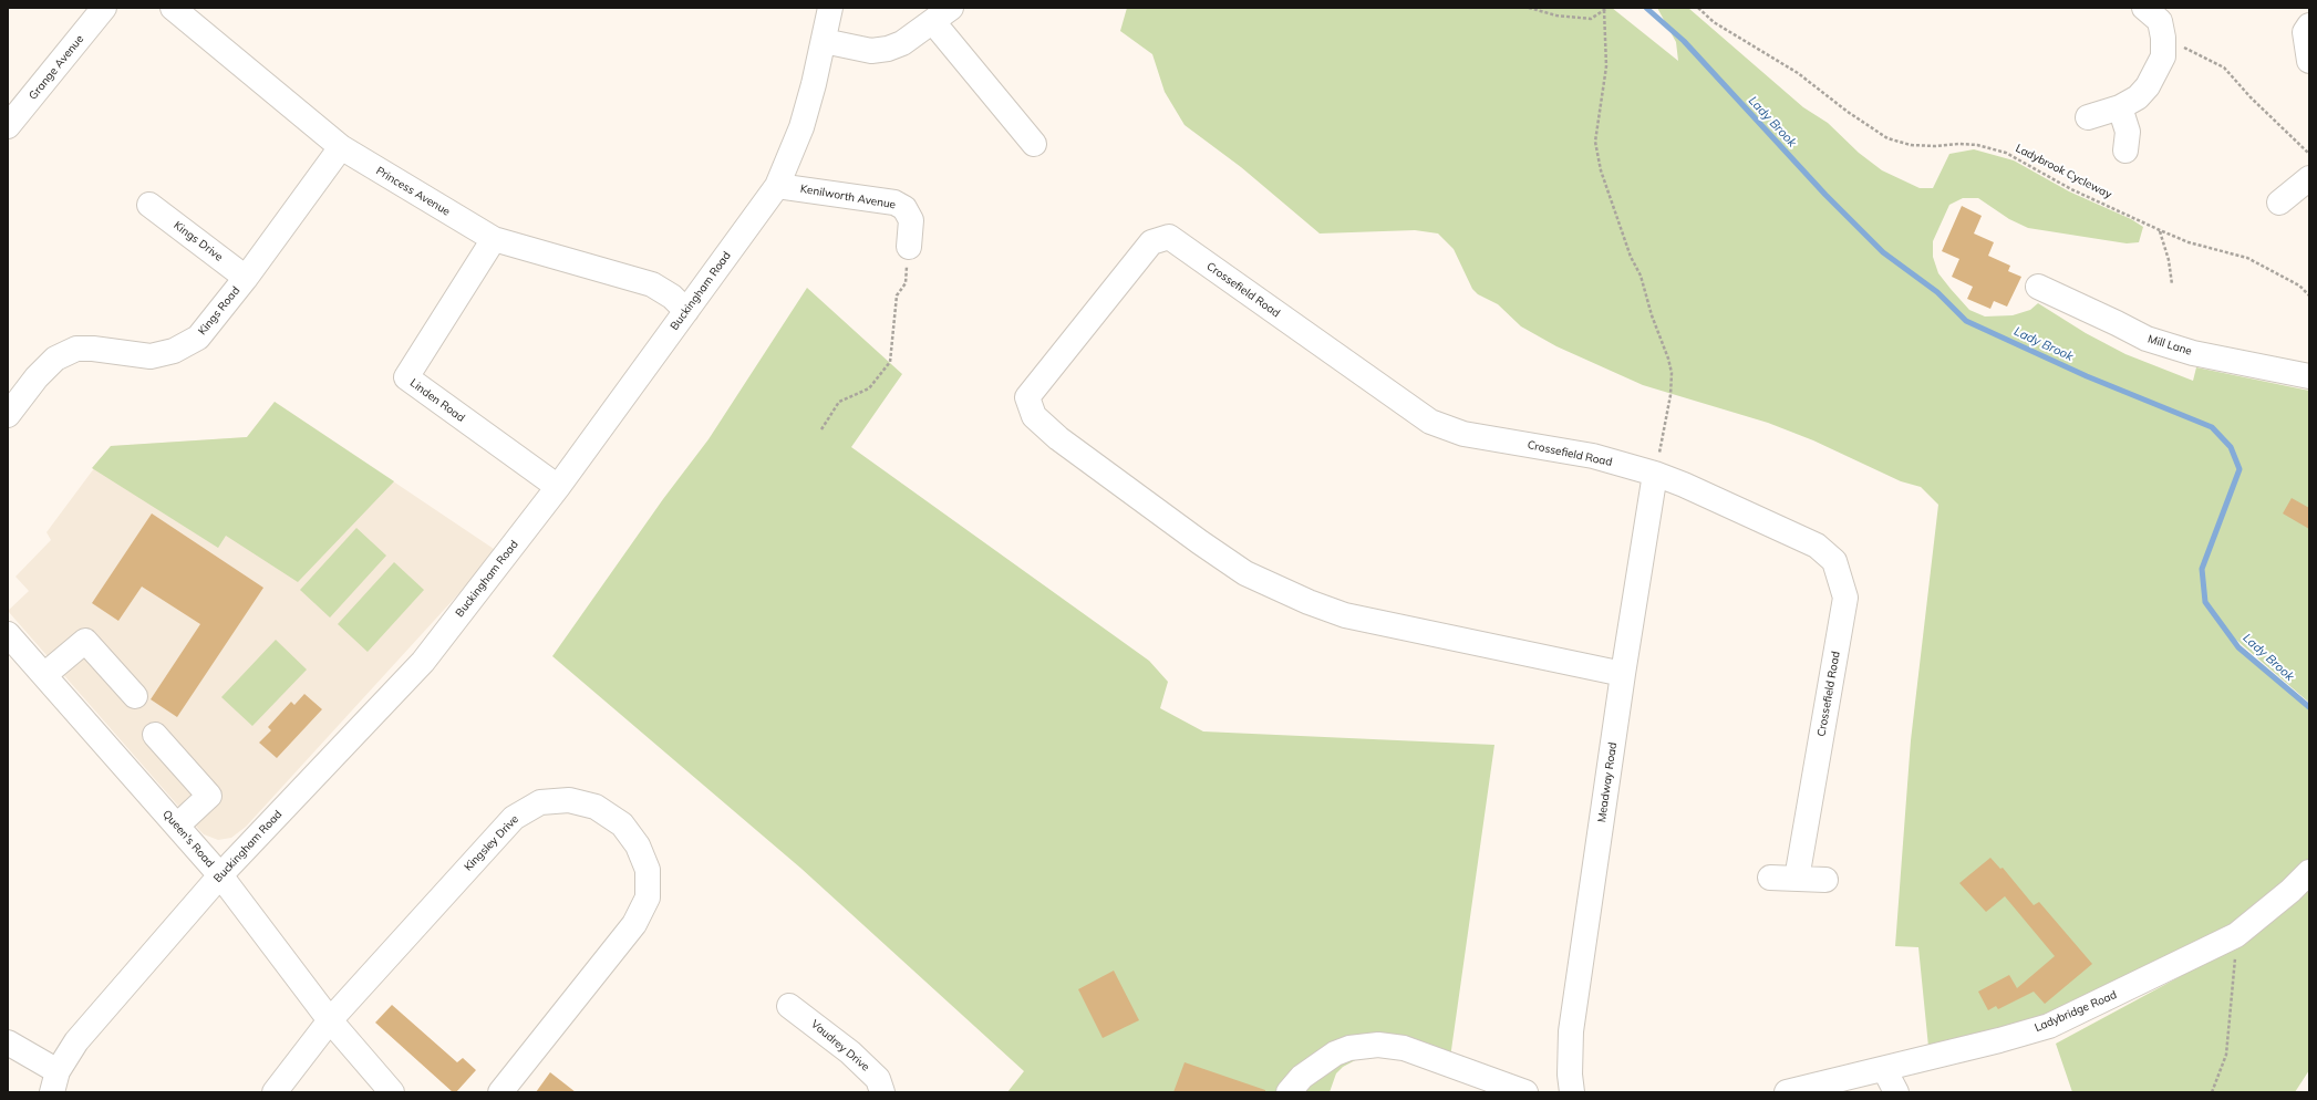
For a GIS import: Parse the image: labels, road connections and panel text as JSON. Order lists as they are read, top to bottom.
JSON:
{
  "streets": {
    "street": [
      "Grange Avenue",
      "Princess Avenue",
      "Kenilworth Avenue",
      "Kings Drive",
      "Crossefield Road",
      "Buckingham Road",
      "Kings Road",
      "Mill Lane",
      "Linden Road",
      "Meadway Road",
      "Queen's Road",
      "Kingsley Drive",
      "Ladybridge Road",
      "Vaudrey Drive"
    ],
    "path": ["Ladybrook Cycleway"]
  },
  "crossings": [
    ["Princess Avenue", "Buckingham Road"],
    ["Princess Avenue", "Kings Road"],
    ["Princess Avenue", "Linden Road"],
    ["Kenilworth Avenue", "Buckingham Road"],
    ["Kings Drive", "Kings Road"],
    ["Crossefield Road", "Meadway Road"],
    ["Buckingham Road", "Linden Road"],
    ["Buckingham Road", "Queen's Road"],
    ["Queen's Road", "Kingsley Drive"]
  ],
  "water": ["Lady Brook"]
}
